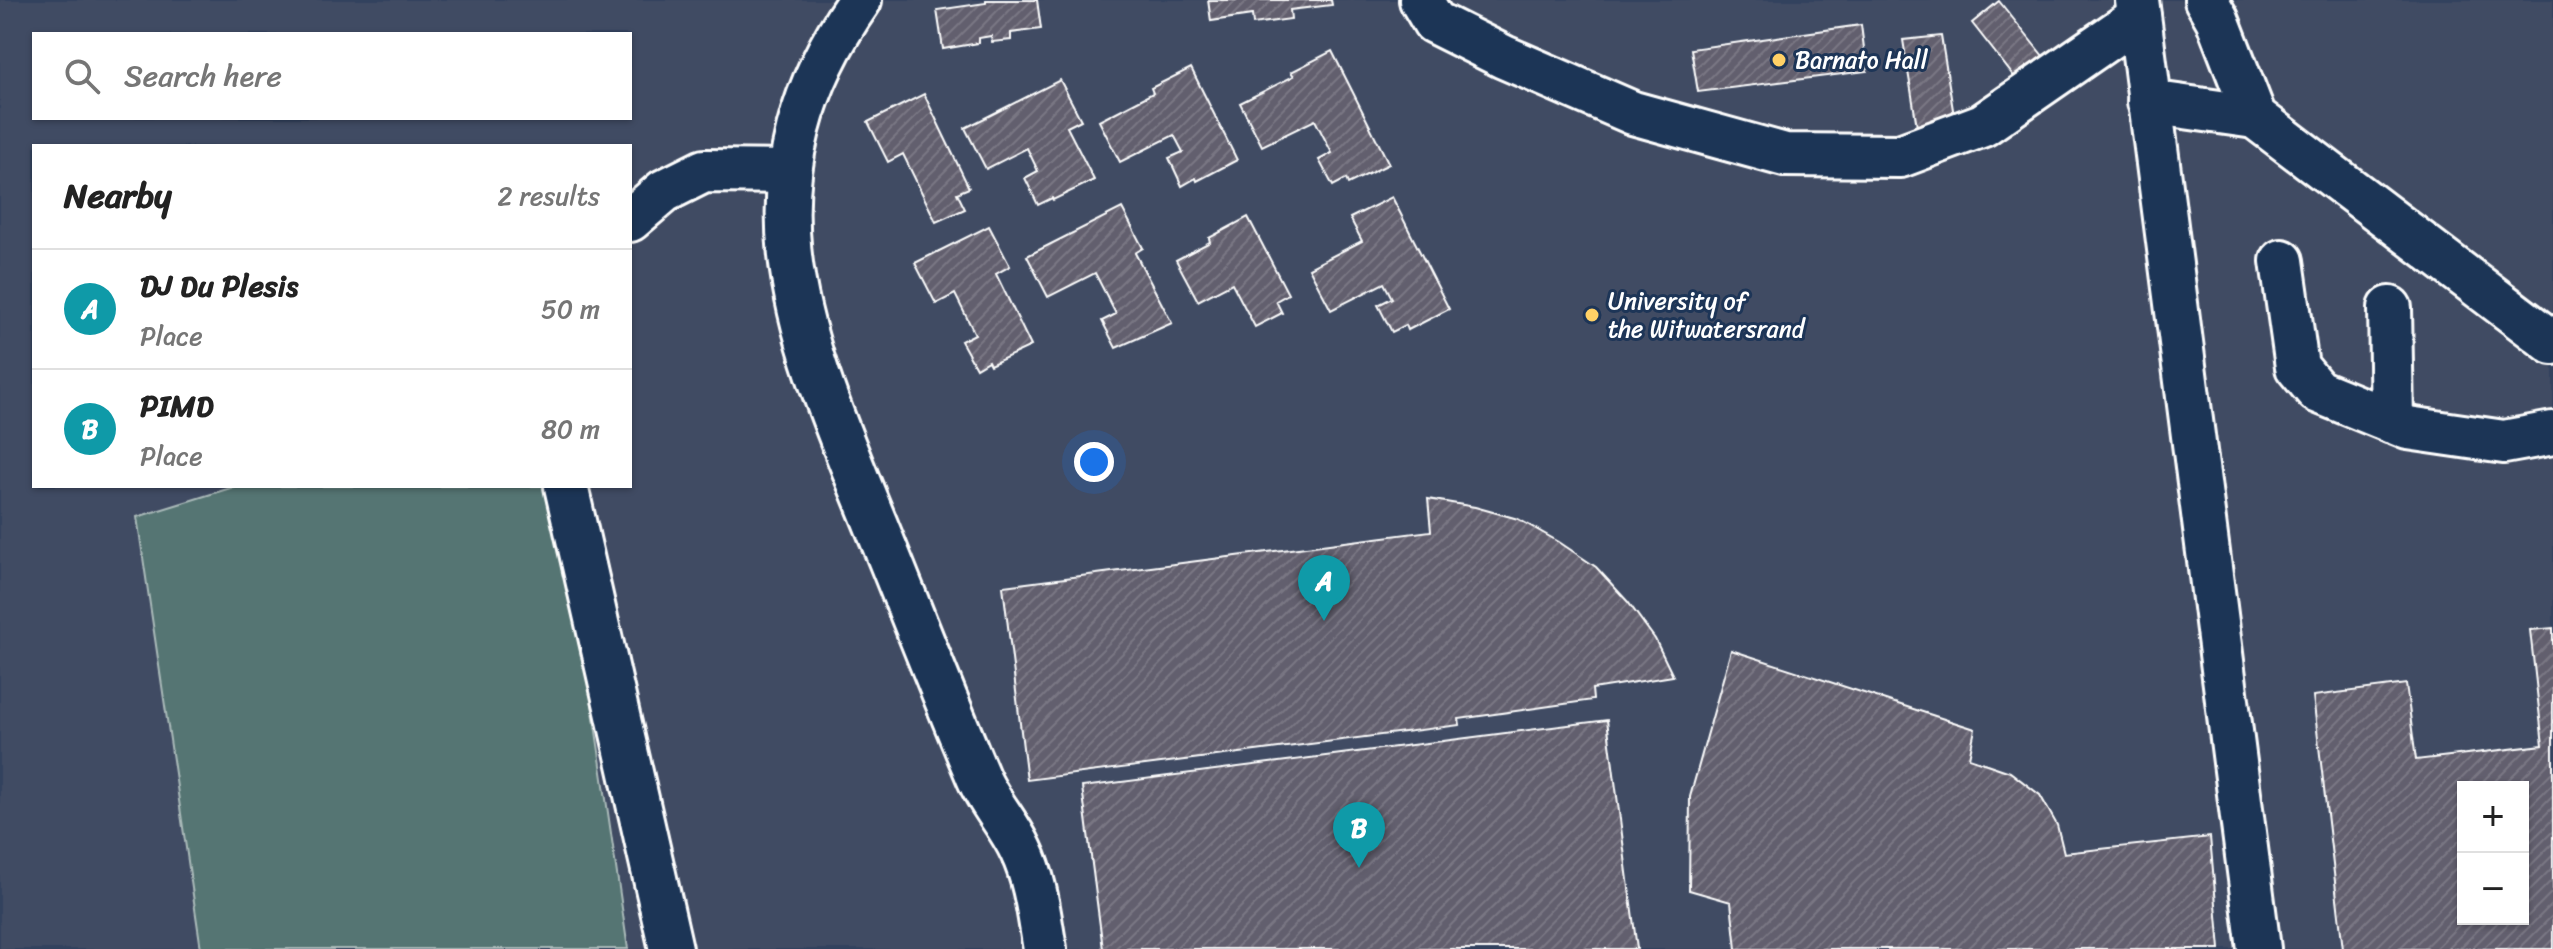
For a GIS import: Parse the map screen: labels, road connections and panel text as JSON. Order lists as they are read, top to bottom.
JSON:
{
  "places": ["Barnato Hall", "University of the Witwatersrand"],
  "page": {
    "search": "Search here",
    "heading": ["Nearby", "2 results"],
    "list": [
      {
        "mark": "A",
        "name": "DJ Du Plesis",
        "note": "Place",
        "value": "50 m"
      },
      {
        "mark": "B",
        "name": "PIMD",
        "note": "Place",
        "value": "80 m"
      }
    ],
    "pins": ["A", "B"],
    "map_buttons": ["+", "−"]
  }
}
